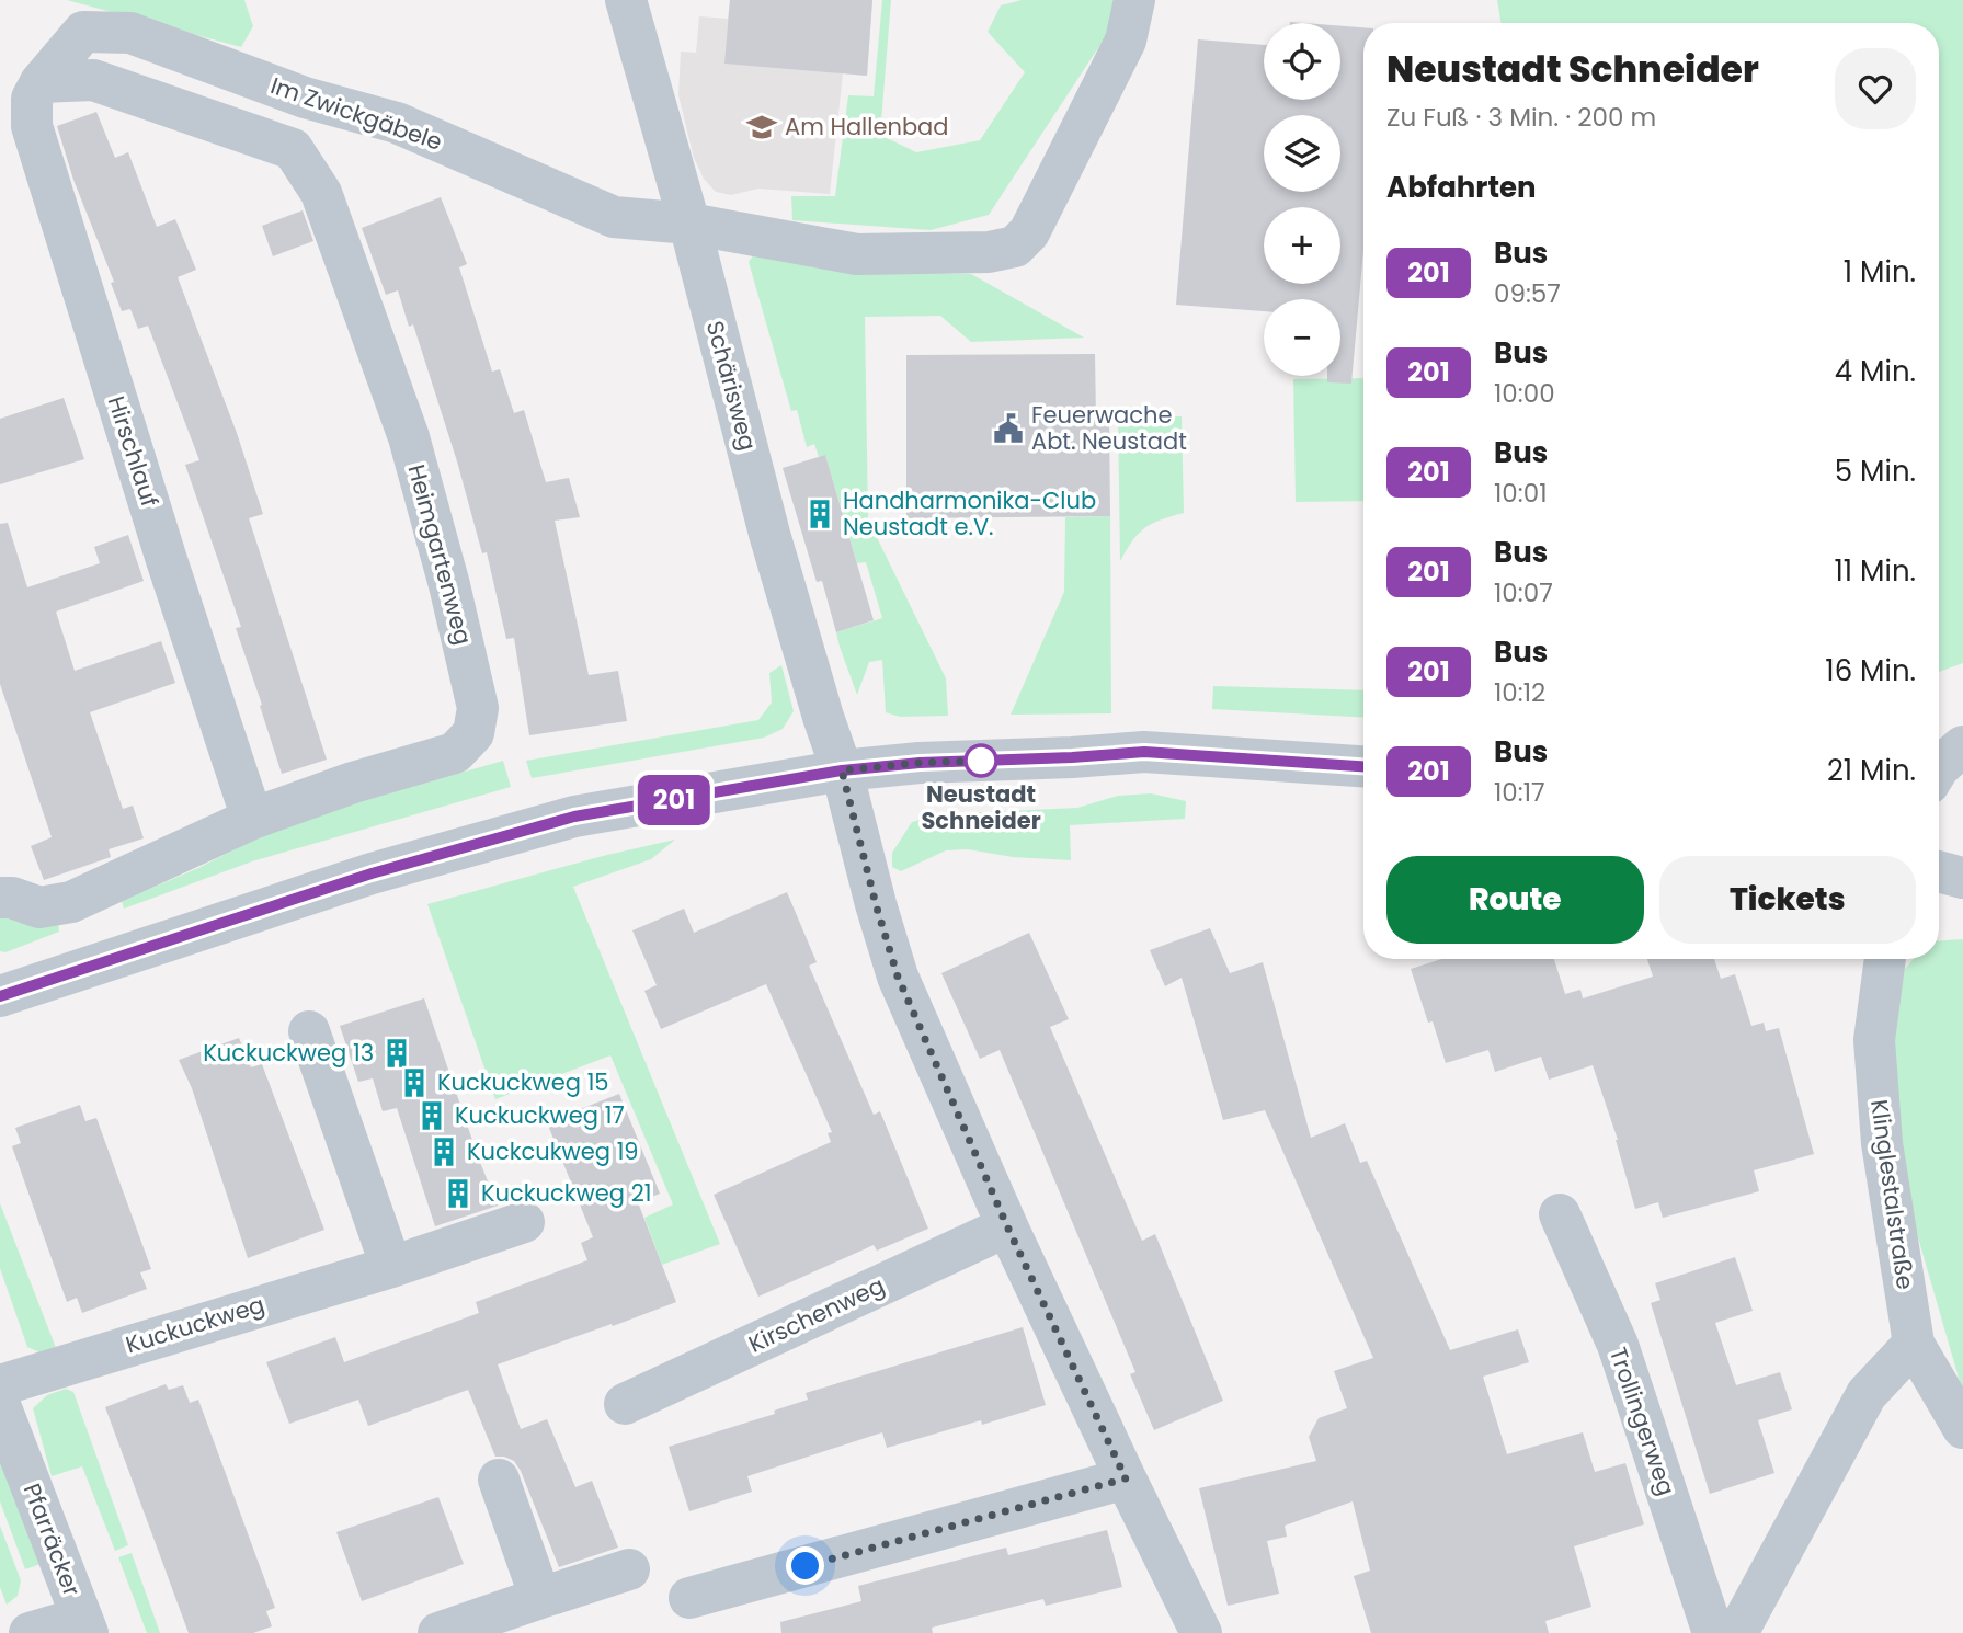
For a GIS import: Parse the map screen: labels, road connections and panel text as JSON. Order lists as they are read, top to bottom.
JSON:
{
  "streets": {
    "street": [
      "Im Zwickgäbele",
      "Schärisweg",
      "Hirschlauf",
      "Heimgartenweg",
      "Klinglestalstraße",
      "Kirschenweg",
      "Kuckuckweg",
      "Trollingerweg",
      "Pfarräcker"
    ]
  },
  "crossings": [
    ["Im Zwickgäbele", "Schärisweg"],
    ["Im Zwickgäbele", "Hirschlauf"],
    ["Im Zwickgäbele", "Heimgartenweg"],
    ["Schärisweg", "Kirschenweg"],
    ["Hirschlauf", "Heimgartenweg"]
  ],
  "places": {
    "school or university": ["Am Hallenbad"],
    "public building": ["Feuerwache Abt. Neustadt"],
    "building": [
      "Handharmonika-Club Neustadt e.V.",
      "Kuckuckweg 13",
      "Kuckuckweg 15",
      "Kuckuckweg 17",
      "Kuckcukweg 19",
      "Kuckuckweg 21"
    ],
    "other": ["Neustadt Schneider"]
  },
  "lines": ["bus line 201"],
  "page": {
    "on_map": "201",
    "map_buttons": ["+", "−"],
    "heading": [
      ["Neustadt Schneider", "Zu Fuß · 3 Min. · 200 m"],
      "Abfahrten"
    ],
    "list": [
      {
        "mark": "201",
        "name": "Bus",
        "note": "09:57",
        "value": "1 Min."
      },
      {
        "mark": "201",
        "name": "Bus",
        "note": "10:00",
        "value": "4 Min."
      },
      {
        "mark": "201",
        "name": "Bus",
        "note": "10:01",
        "value": "5 Min."
      },
      {
        "mark": "201",
        "name": "Bus",
        "note": "10:07",
        "value": "11 Min."
      },
      {
        "mark": "201",
        "name": "Bus",
        "note": "10:12",
        "value": "16 Min."
      },
      {
        "mark": "201",
        "name": "Bus",
        "note": "10:17",
        "value": "21 Min."
      }
    ],
    "buttons": ["Route", "Tickets"]
  }
}
